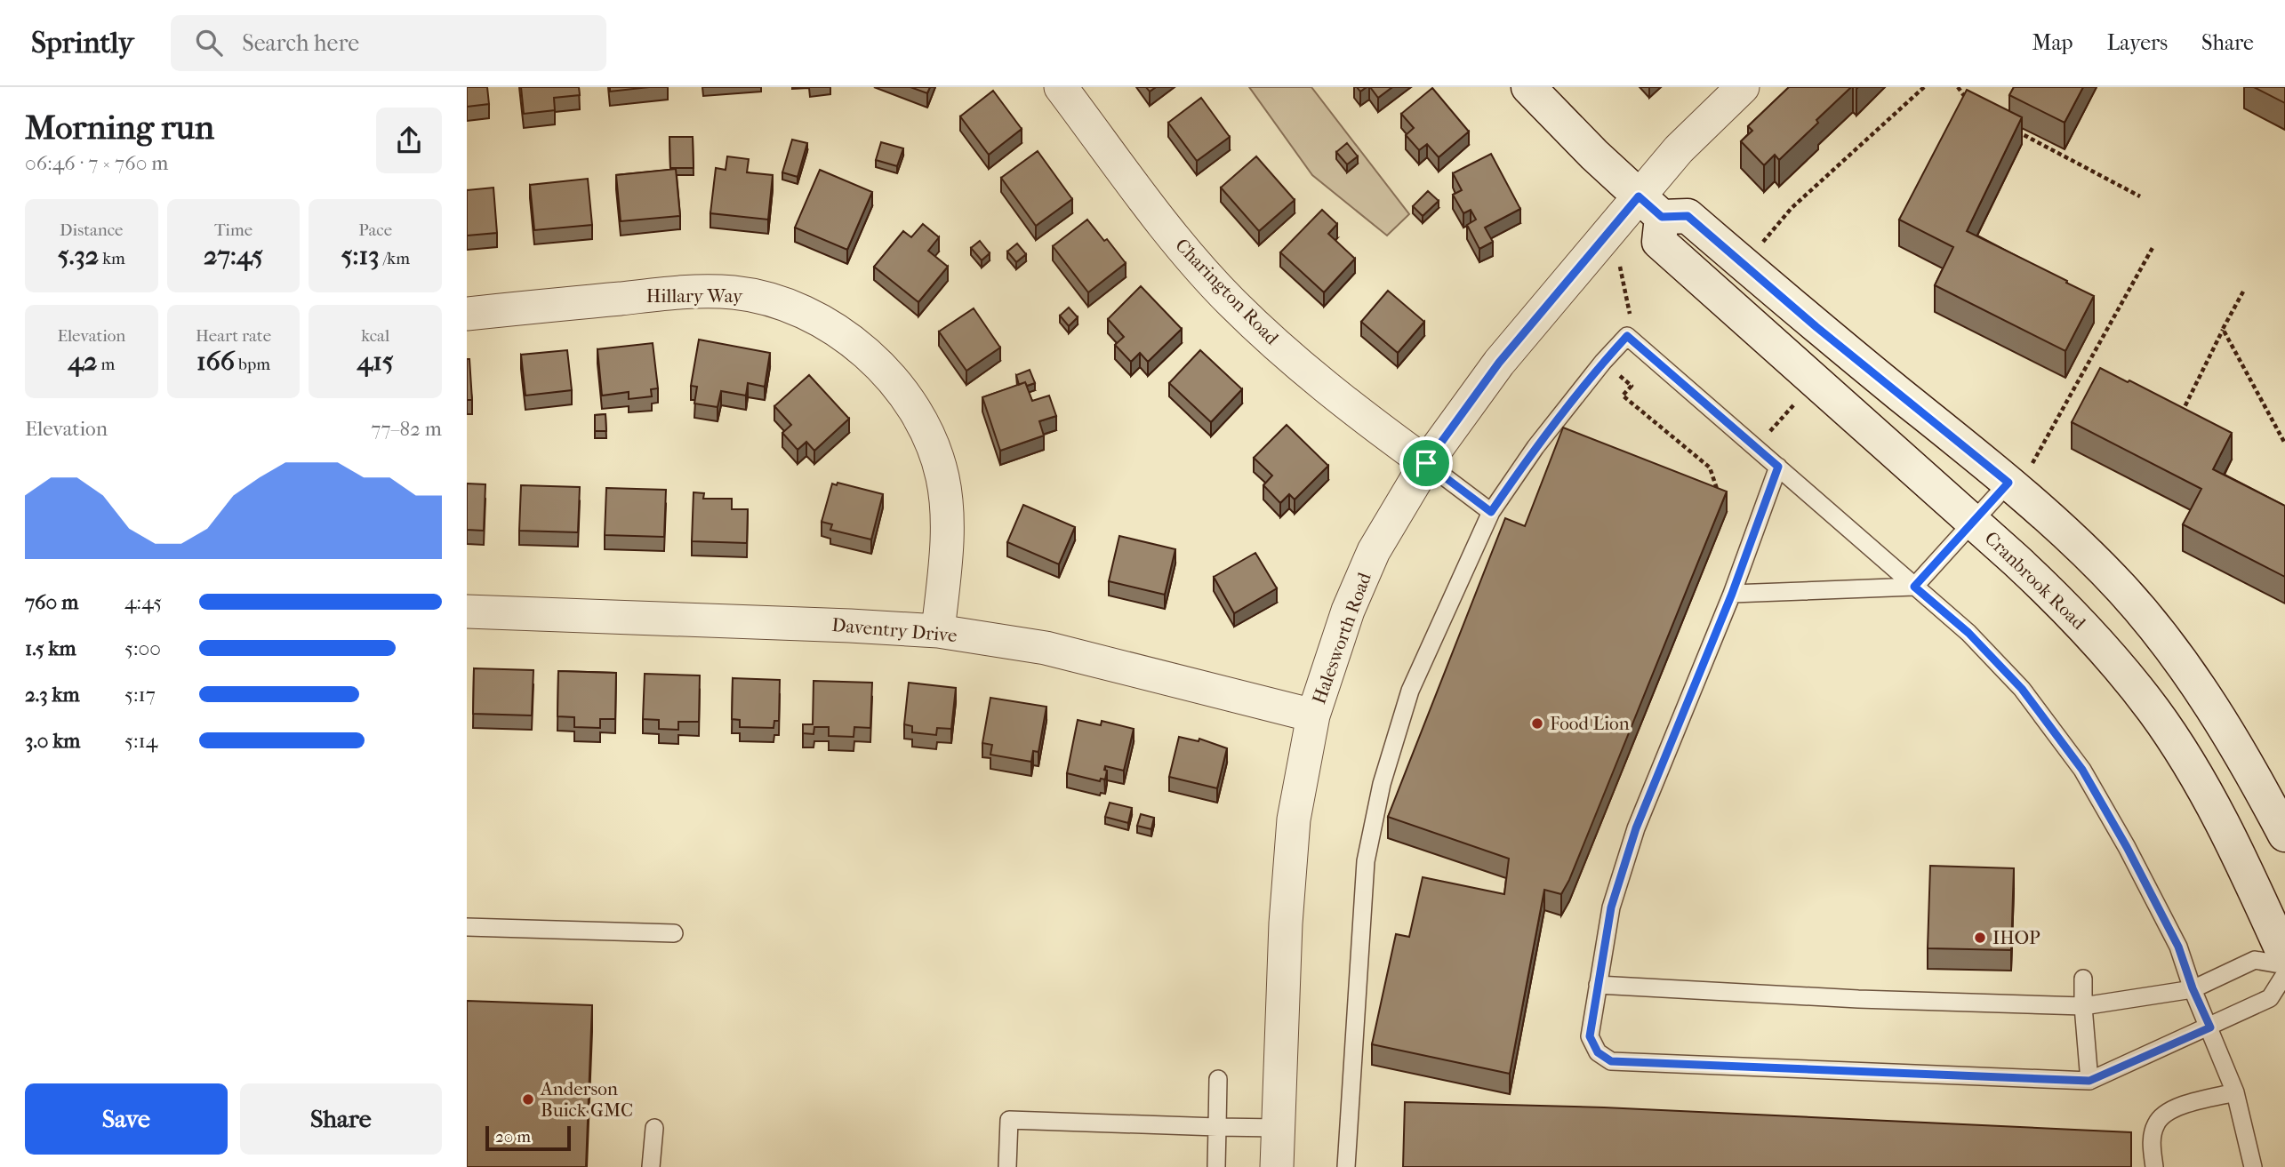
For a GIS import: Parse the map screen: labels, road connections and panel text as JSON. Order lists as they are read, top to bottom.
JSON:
{
  "streets": {
    "street": [
      "Charington Road",
      "Hillary Way",
      "Cranbrook Road",
      "Daventry Drive",
      "Halesworth Road"
    ]
  },
  "crossings": [
    ["Charington Road", "Halesworth Road"],
    ["Hillary Way", "Daventry Drive"],
    ["Cranbrook Road", "Halesworth Road"],
    ["Daventry Drive", "Halesworth Road"]
  ],
  "places": ["Food Lion", "IHOP", "Anderson Buick GMC"],
  "scale_bar": "20 m",
  "page": {
    "header": "Sprintly",
    "search": "Search here",
    "nav": ["Map", "Layers", "Share"],
    "heading": ["Morning run", "06:46 · 7 × 760 m"],
    "stats": [
      ["Distance", "5.32 km"],
      ["Time", "27:45"],
      ["Pace", "5:13 /km"],
      ["Elevation", "42 m"],
      ["Heart rate", "166 bpm"],
      ["kcal", "415"]
    ],
    "chart": ["Elevation", "77–82 m"],
    "list": [
      {
        "name": "760 m",
        "note": "4:45"
      },
      {
        "name": "1.5 km",
        "note": "5:00"
      },
      {
        "name": "2.3 km",
        "note": "5:17"
      },
      {
        "name": "3.0 km",
        "note": "5:14"
      }
    ],
    "buttons": ["Save", "Share"],
    "scale": "20 m"
  }
}
